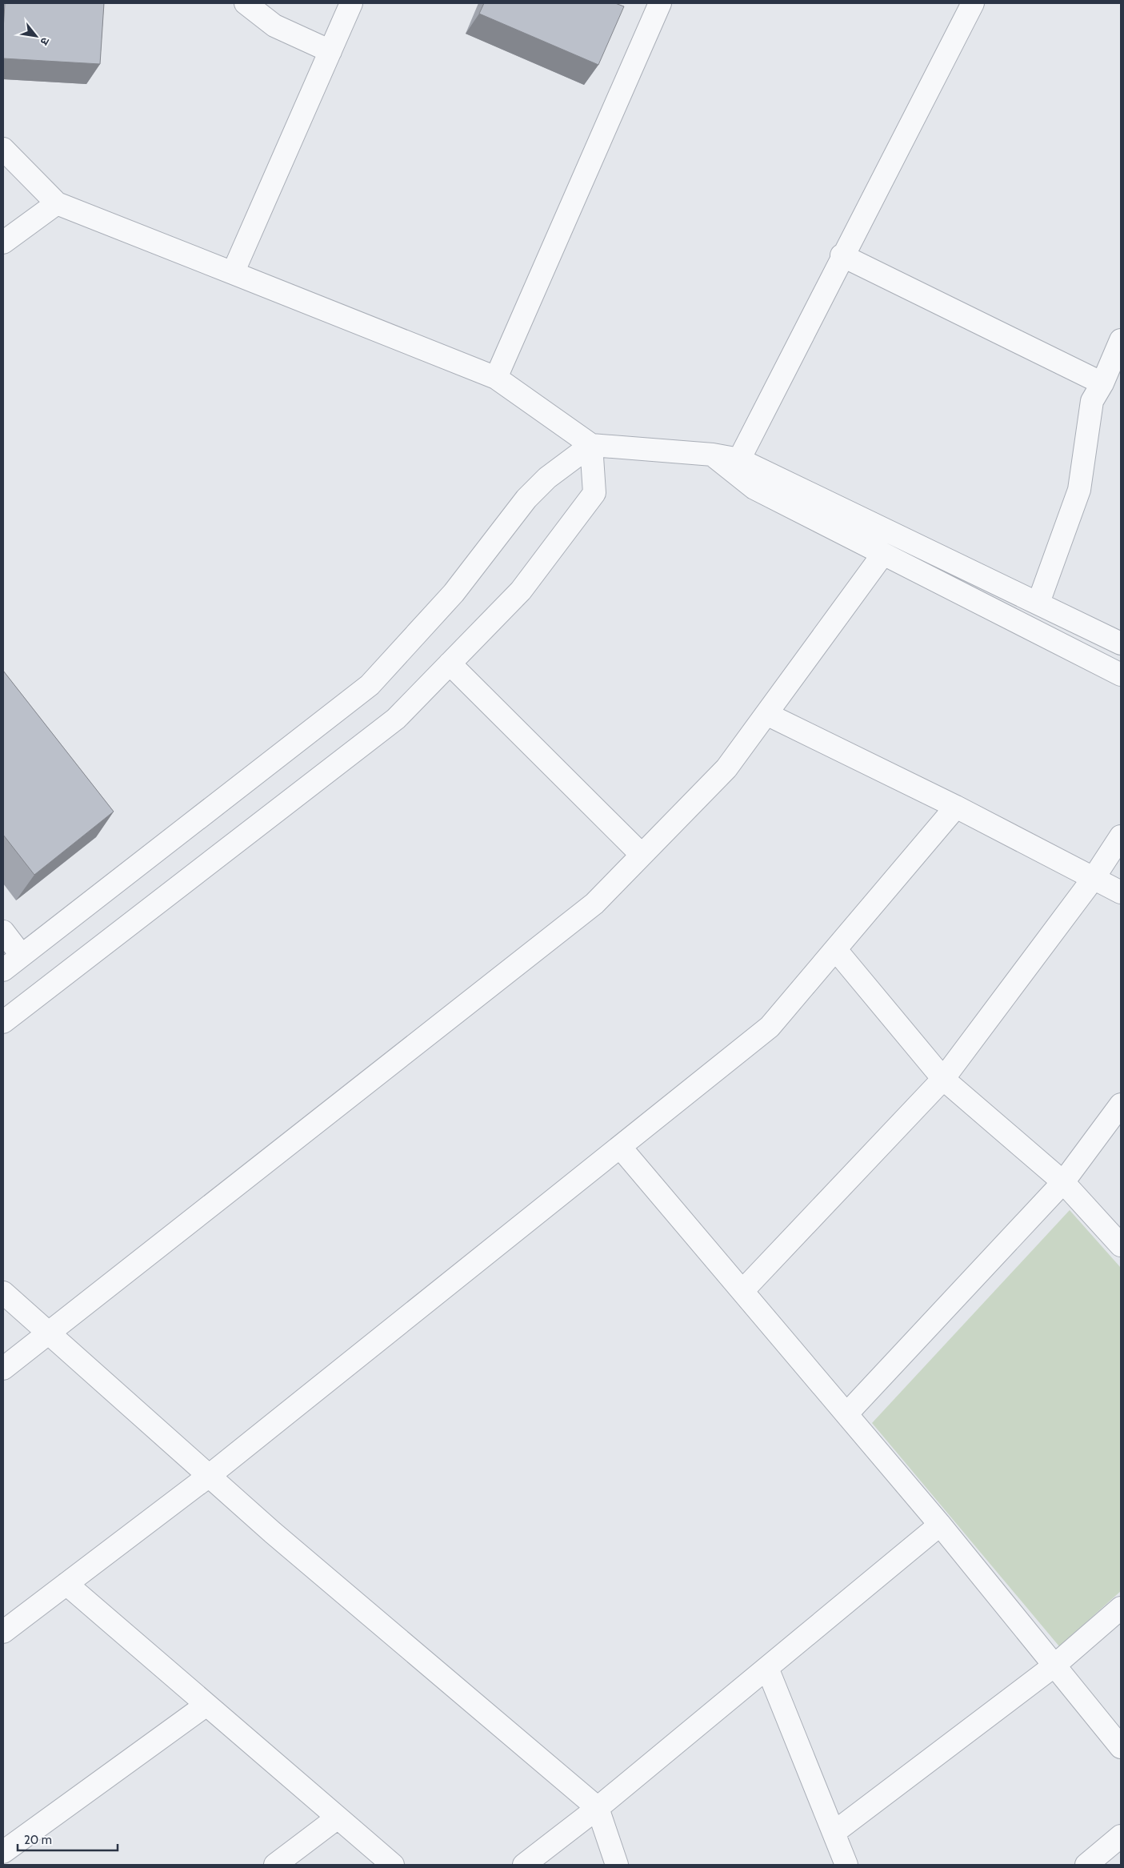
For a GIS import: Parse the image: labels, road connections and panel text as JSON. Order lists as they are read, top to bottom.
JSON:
{
  "scale_bar": "20 m",
  "north": "bottom right"
}
